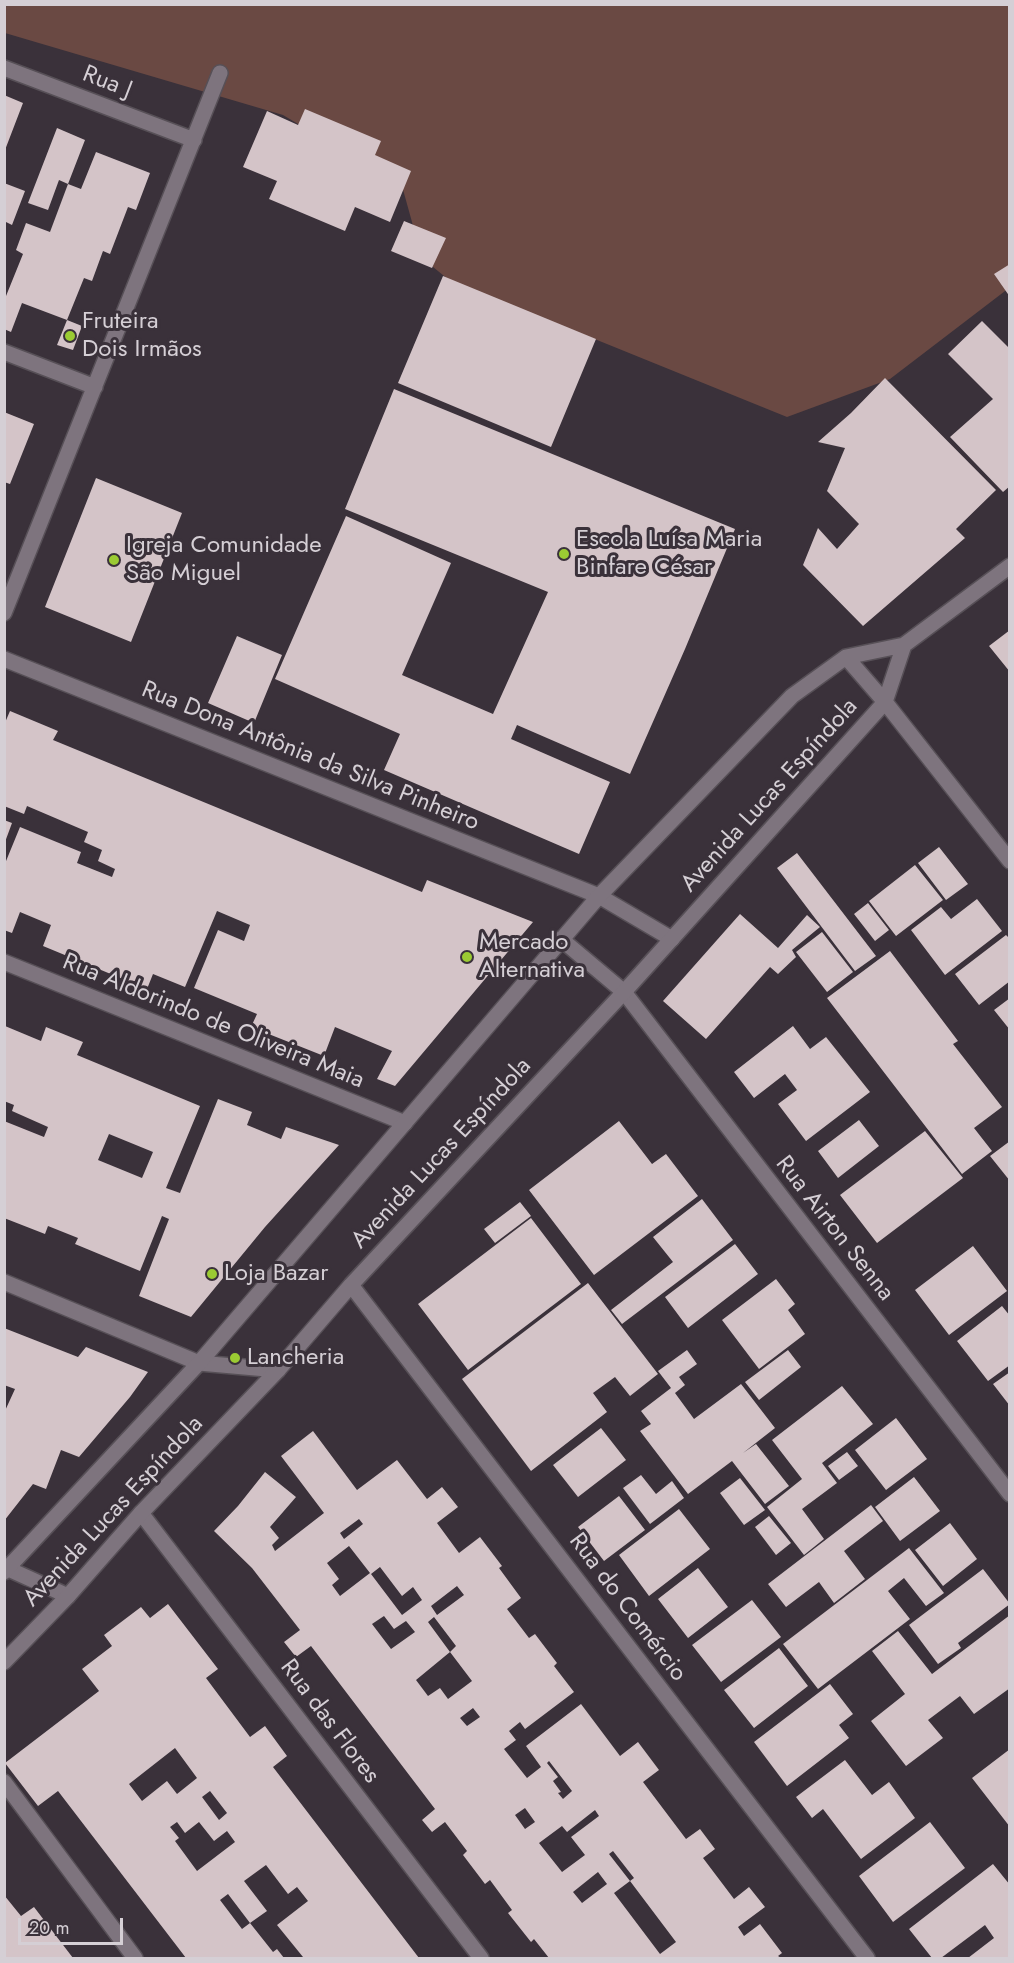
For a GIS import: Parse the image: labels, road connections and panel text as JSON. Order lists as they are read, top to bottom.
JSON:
{
  "streets": {
    "street": [
      "Rua J",
      "Rua Dona Antônia da Silva Pinheiro",
      "Avenida Lucas Espíndola",
      "Rua Aldorindo de Oliveira Maia",
      "Rua Airton Senna",
      "Rua do Comércio",
      "Rua das Flores"
    ]
  },
  "crossings": [
    ["Rua Dona Antônia da Silva Pinheiro", "Avenida Lucas Espíndola"],
    ["Avenida Lucas Espíndola", "Rua Aldorindo de Oliveira Maia"],
    ["Avenida Lucas Espíndola", "Rua Airton Senna"],
    ["Avenida Lucas Espíndola", "Rua do Comércio"],
    ["Avenida Lucas Espíndola", "Rua das Flores"]
  ],
  "places": [
    "Fruteira Dois Irmãos",
    "Escola Luísa Maria Binfare César",
    "Igreja Comunidade São Miguel",
    "Mercado Alternativa",
    "Loja Bazar",
    "Lancheria"
  ],
  "scale_bar": "20 m"
}
